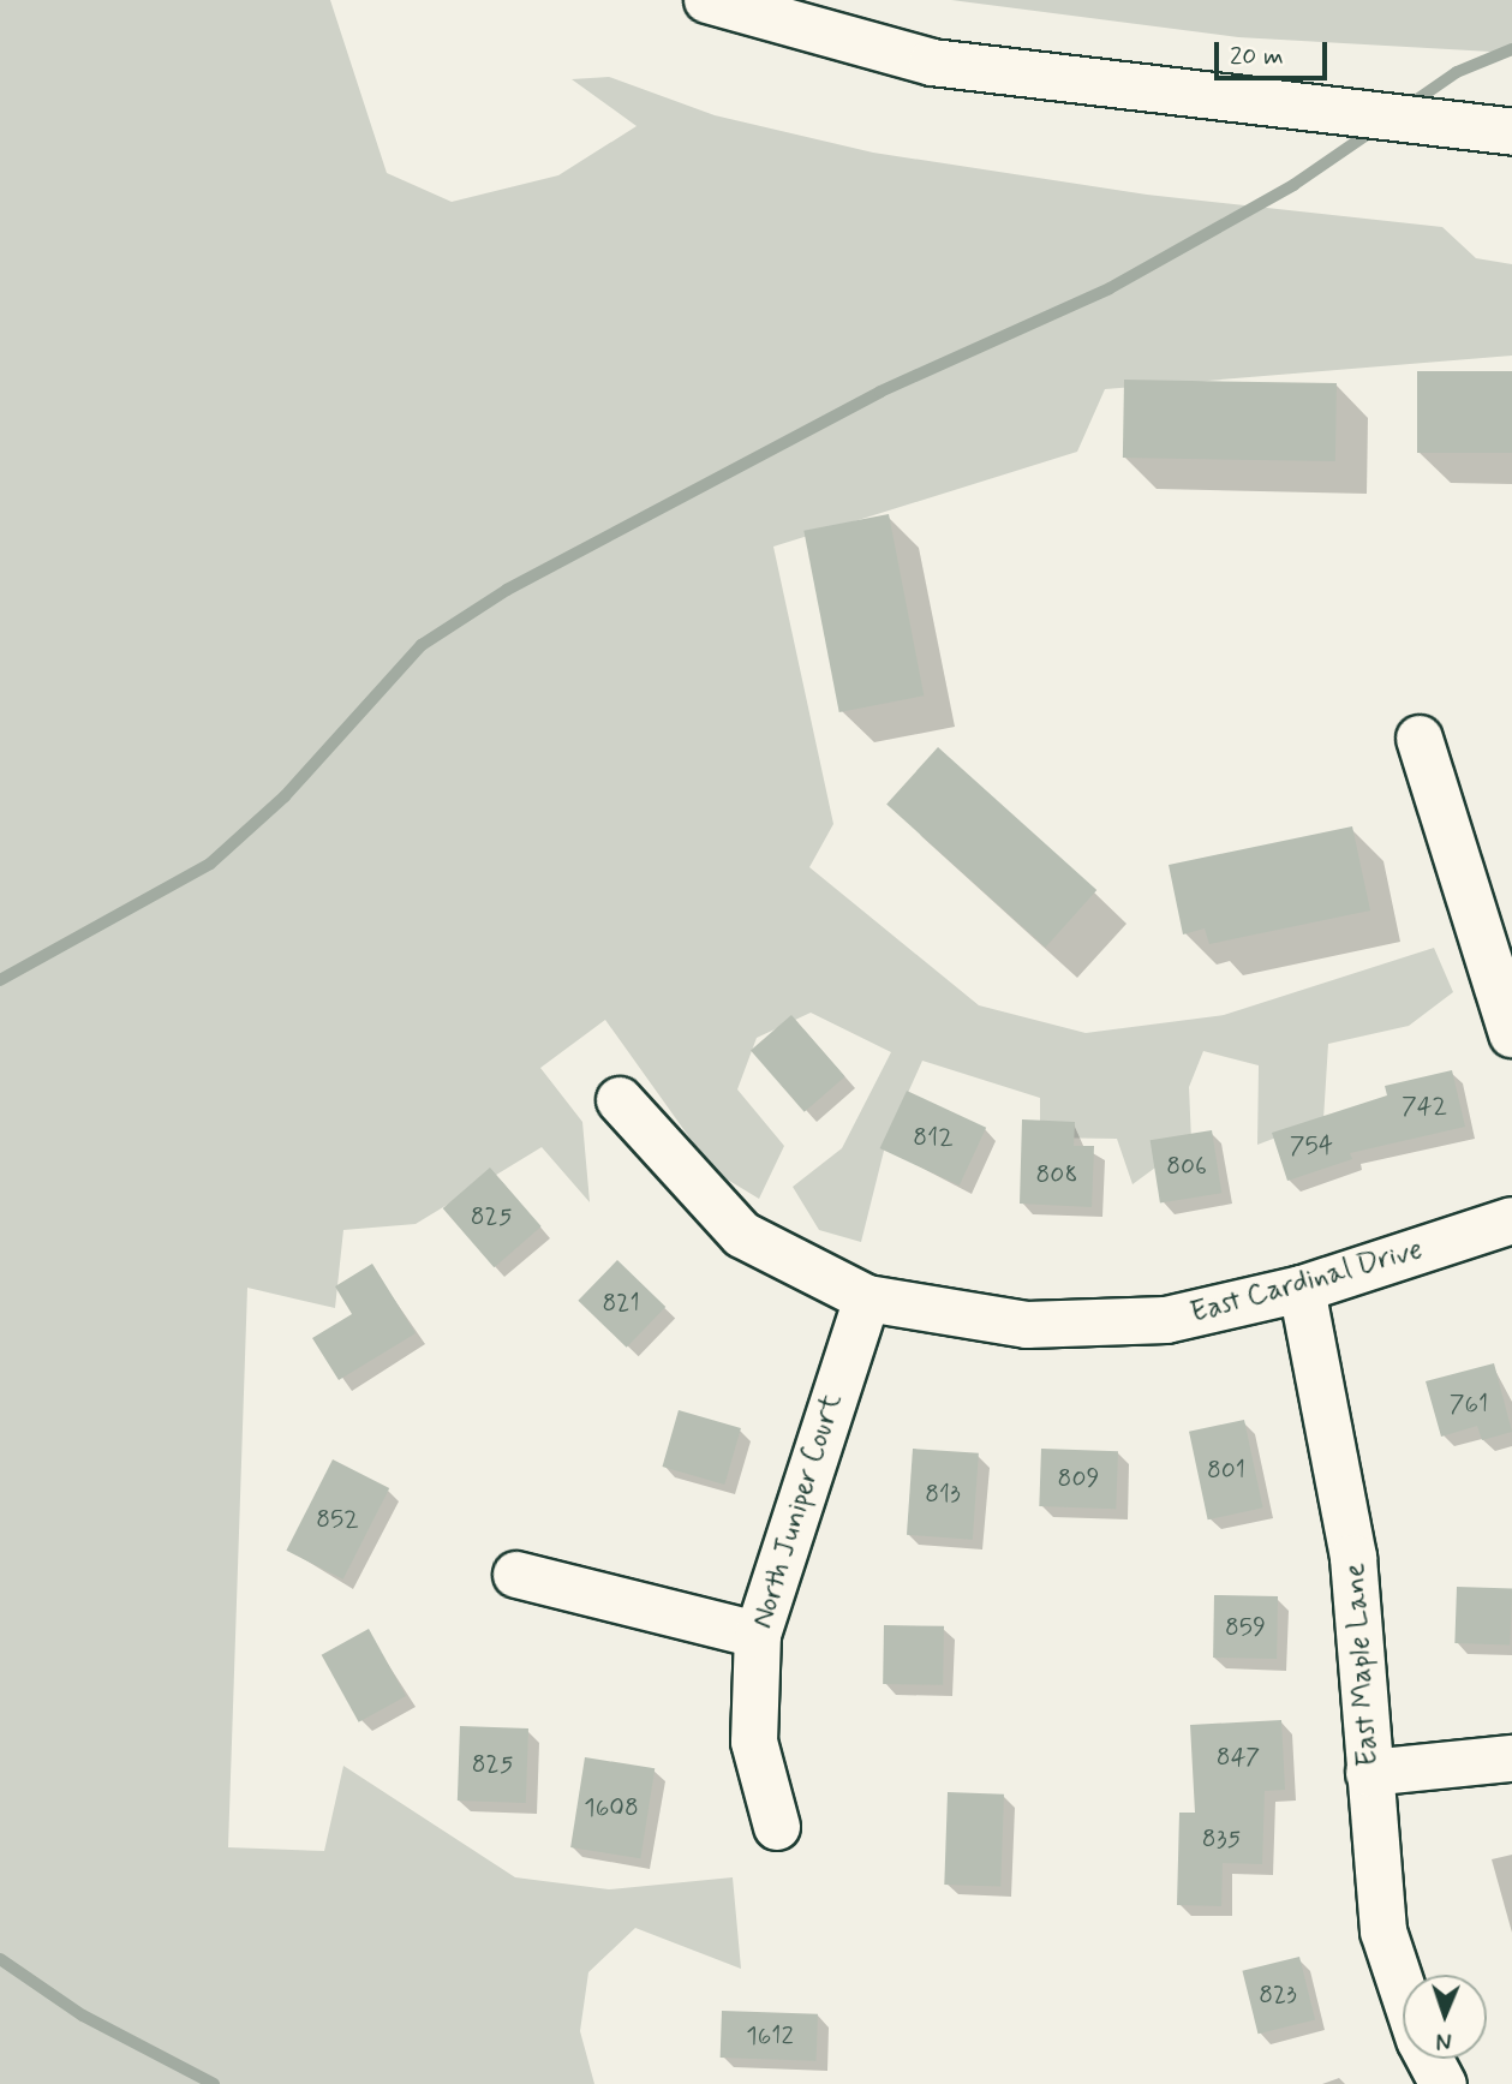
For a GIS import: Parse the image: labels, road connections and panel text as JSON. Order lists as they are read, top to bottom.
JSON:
{
  "streets": {
    "main road": ["East Cardinal Drive", "North Juniper Court", "East Maple Lane"]
  },
  "crossings": [
    ["East Cardinal Drive", "North Juniper Court"],
    ["East Cardinal Drive", "East Maple Lane"]
  ],
  "house_numbers": [
    "742",
    "812",
    "754",
    "806",
    "808",
    "825",
    "821",
    "761",
    "801",
    "809",
    "813",
    "852",
    "859",
    "847",
    "825",
    "1608",
    "835",
    "823",
    "1612"
  ],
  "scale_bar": "20 m",
  "north": "bottom"
}
